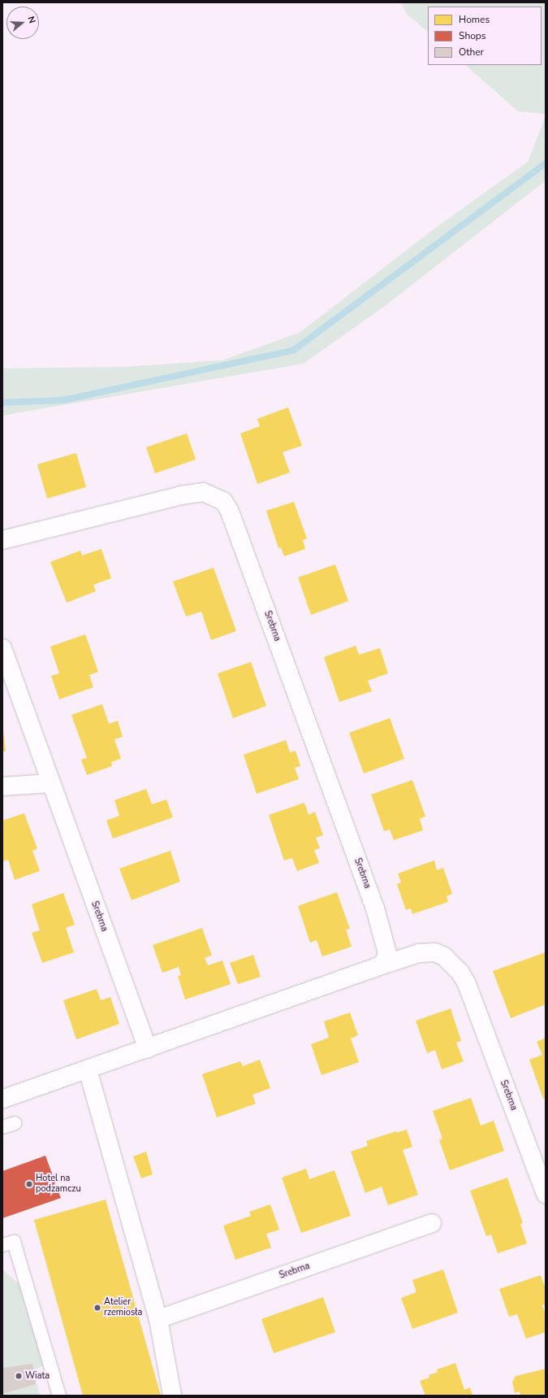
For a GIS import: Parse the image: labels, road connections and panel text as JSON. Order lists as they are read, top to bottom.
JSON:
{
  "streets": {
    "street": ["Srebrna"]
  },
  "places": ["Hotel na podzamczu", "Atelier rzemiosła", "Wiata"],
  "legend": ["Homes", "Shops", "Other"],
  "north": "right"
}
